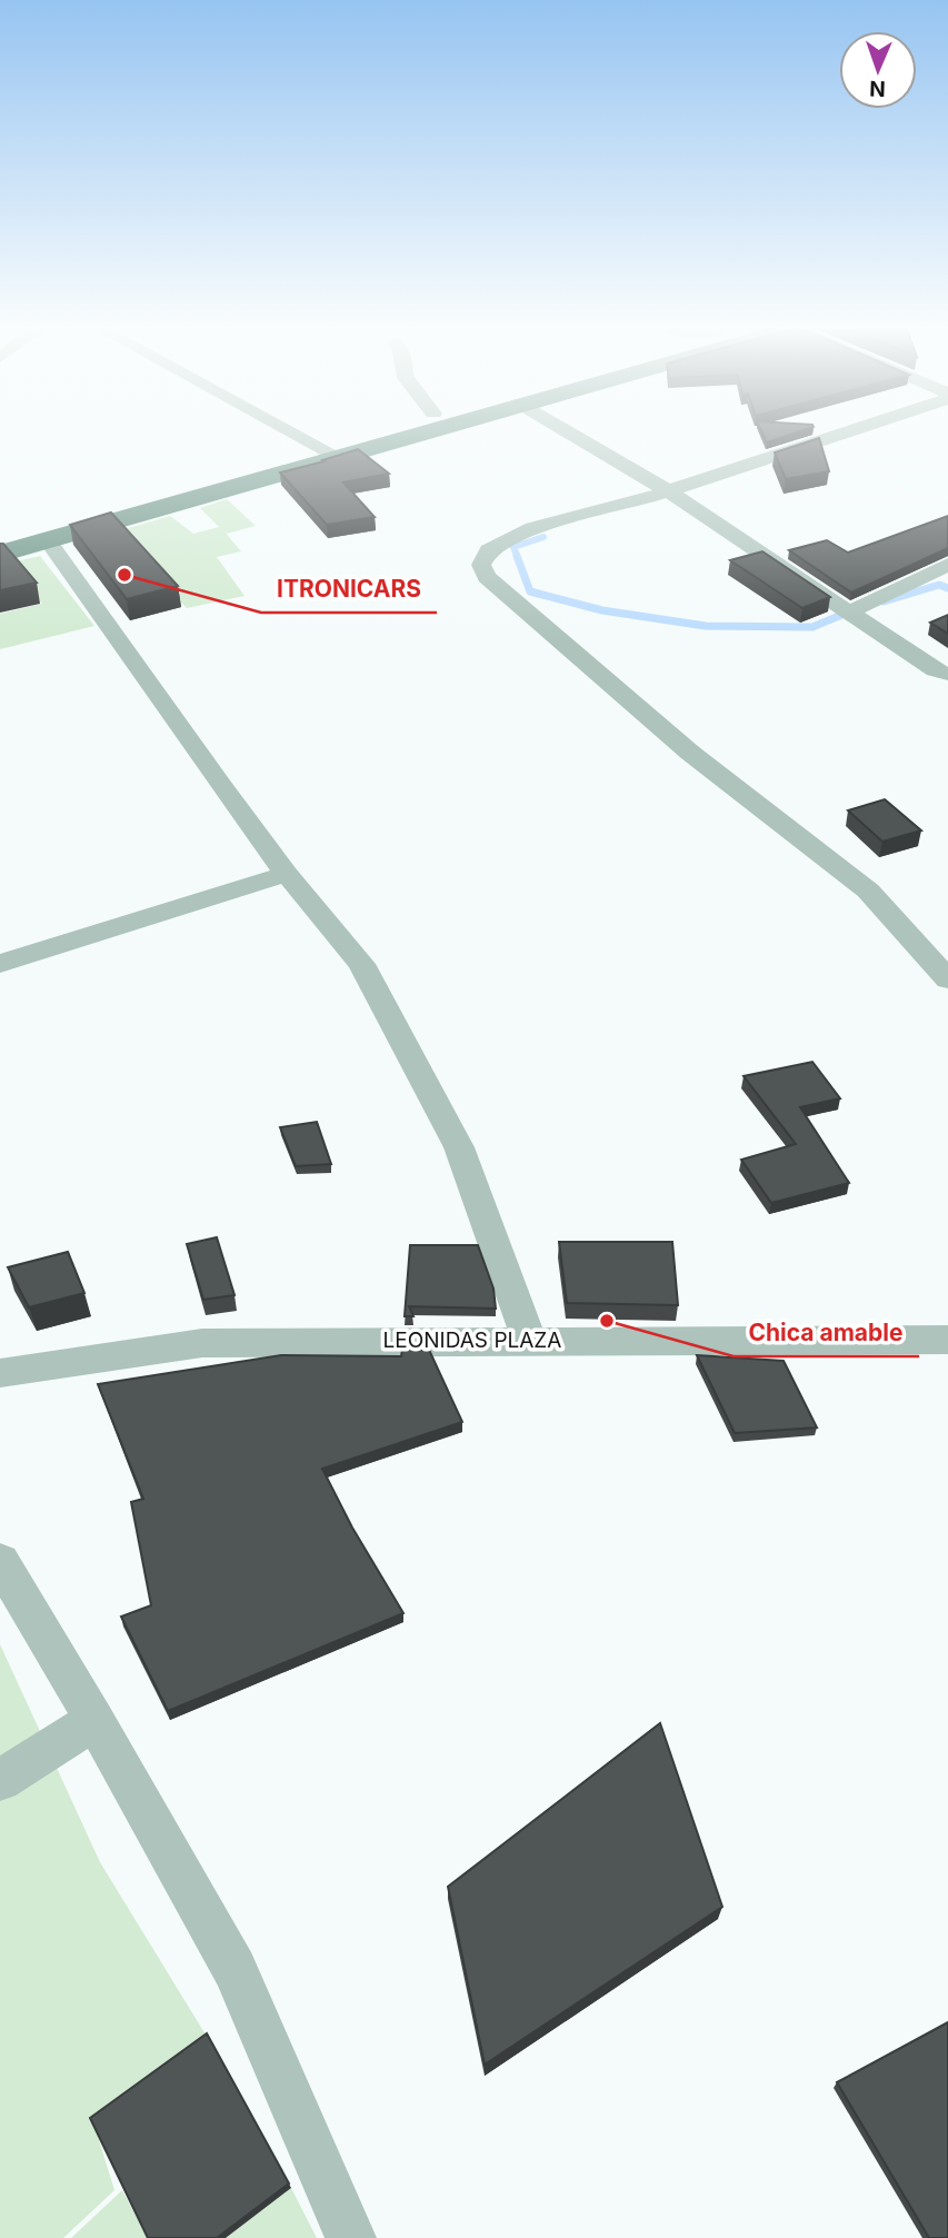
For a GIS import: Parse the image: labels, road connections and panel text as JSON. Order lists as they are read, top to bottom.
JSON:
{
  "streets": {
    "street": ["LEONIDAS PLAZA"]
  },
  "places": ["ITRONICARS", "Chica amable"],
  "north": "bottom"
}
